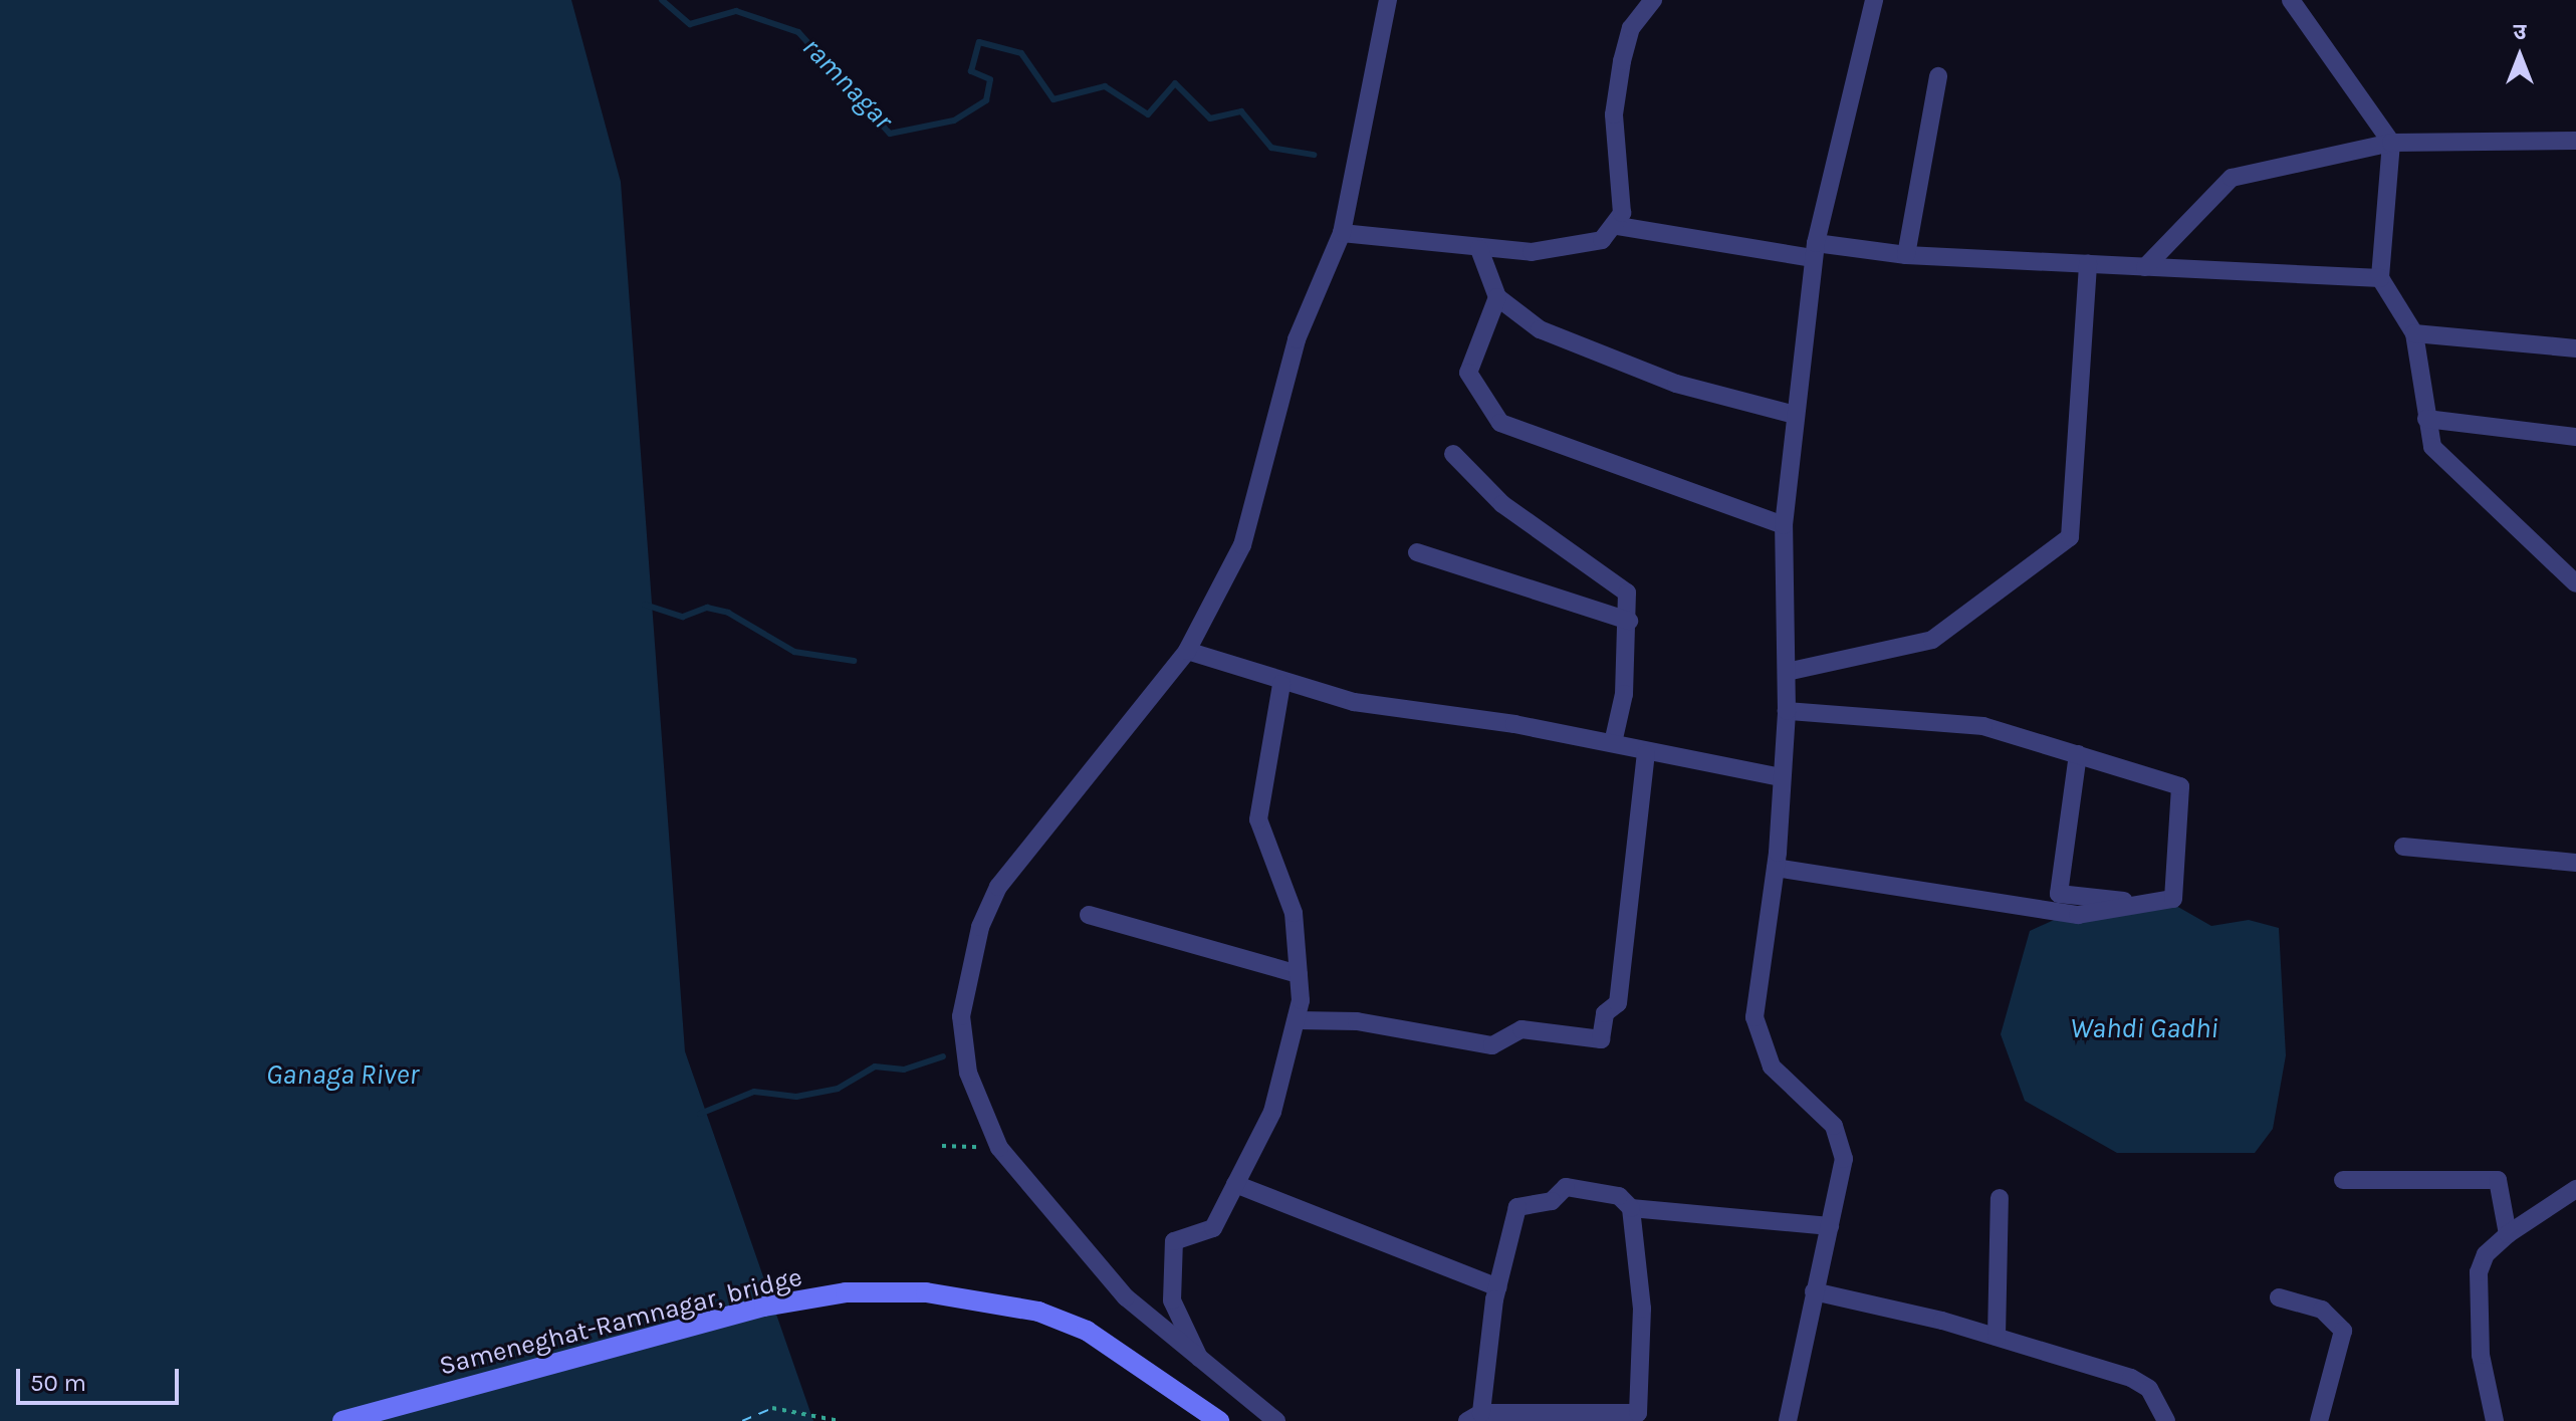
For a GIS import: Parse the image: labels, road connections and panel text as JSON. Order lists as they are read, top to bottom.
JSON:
{
  "streets": {
    "main road": ["Sameneghat-Ramnagar, bridge"]
  },
  "water": ["ramnagar", "Wahdi Gadhi", "Ganaga River"],
  "scale_bar": "50 m",
  "north": "top"
}
